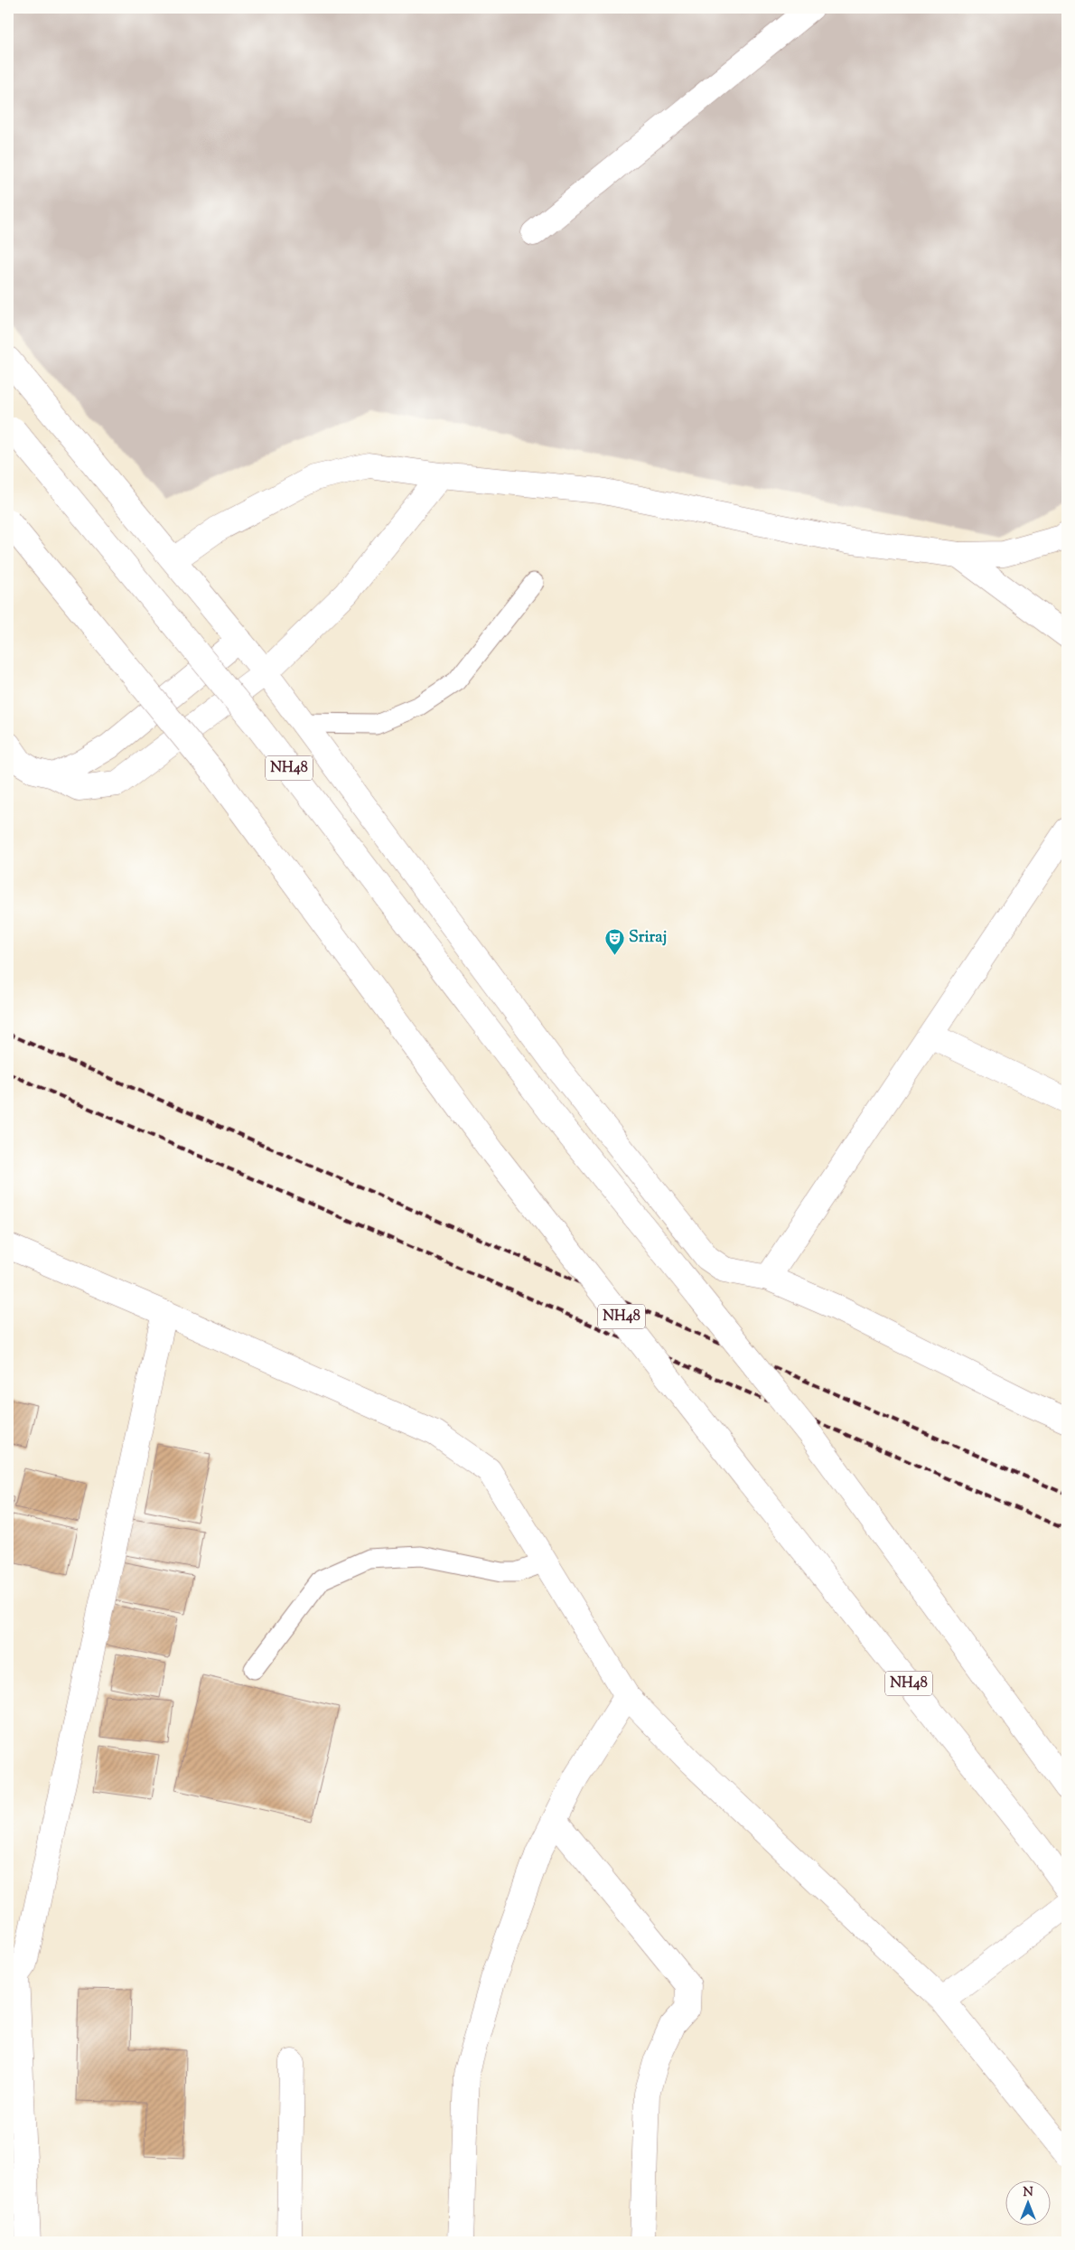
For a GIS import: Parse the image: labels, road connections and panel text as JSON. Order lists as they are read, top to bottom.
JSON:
{
  "streets": {
    "main road": ["NH48"]
  },
  "places": {
    "theatre": ["Sriraj"]
  },
  "north": "top"
}
